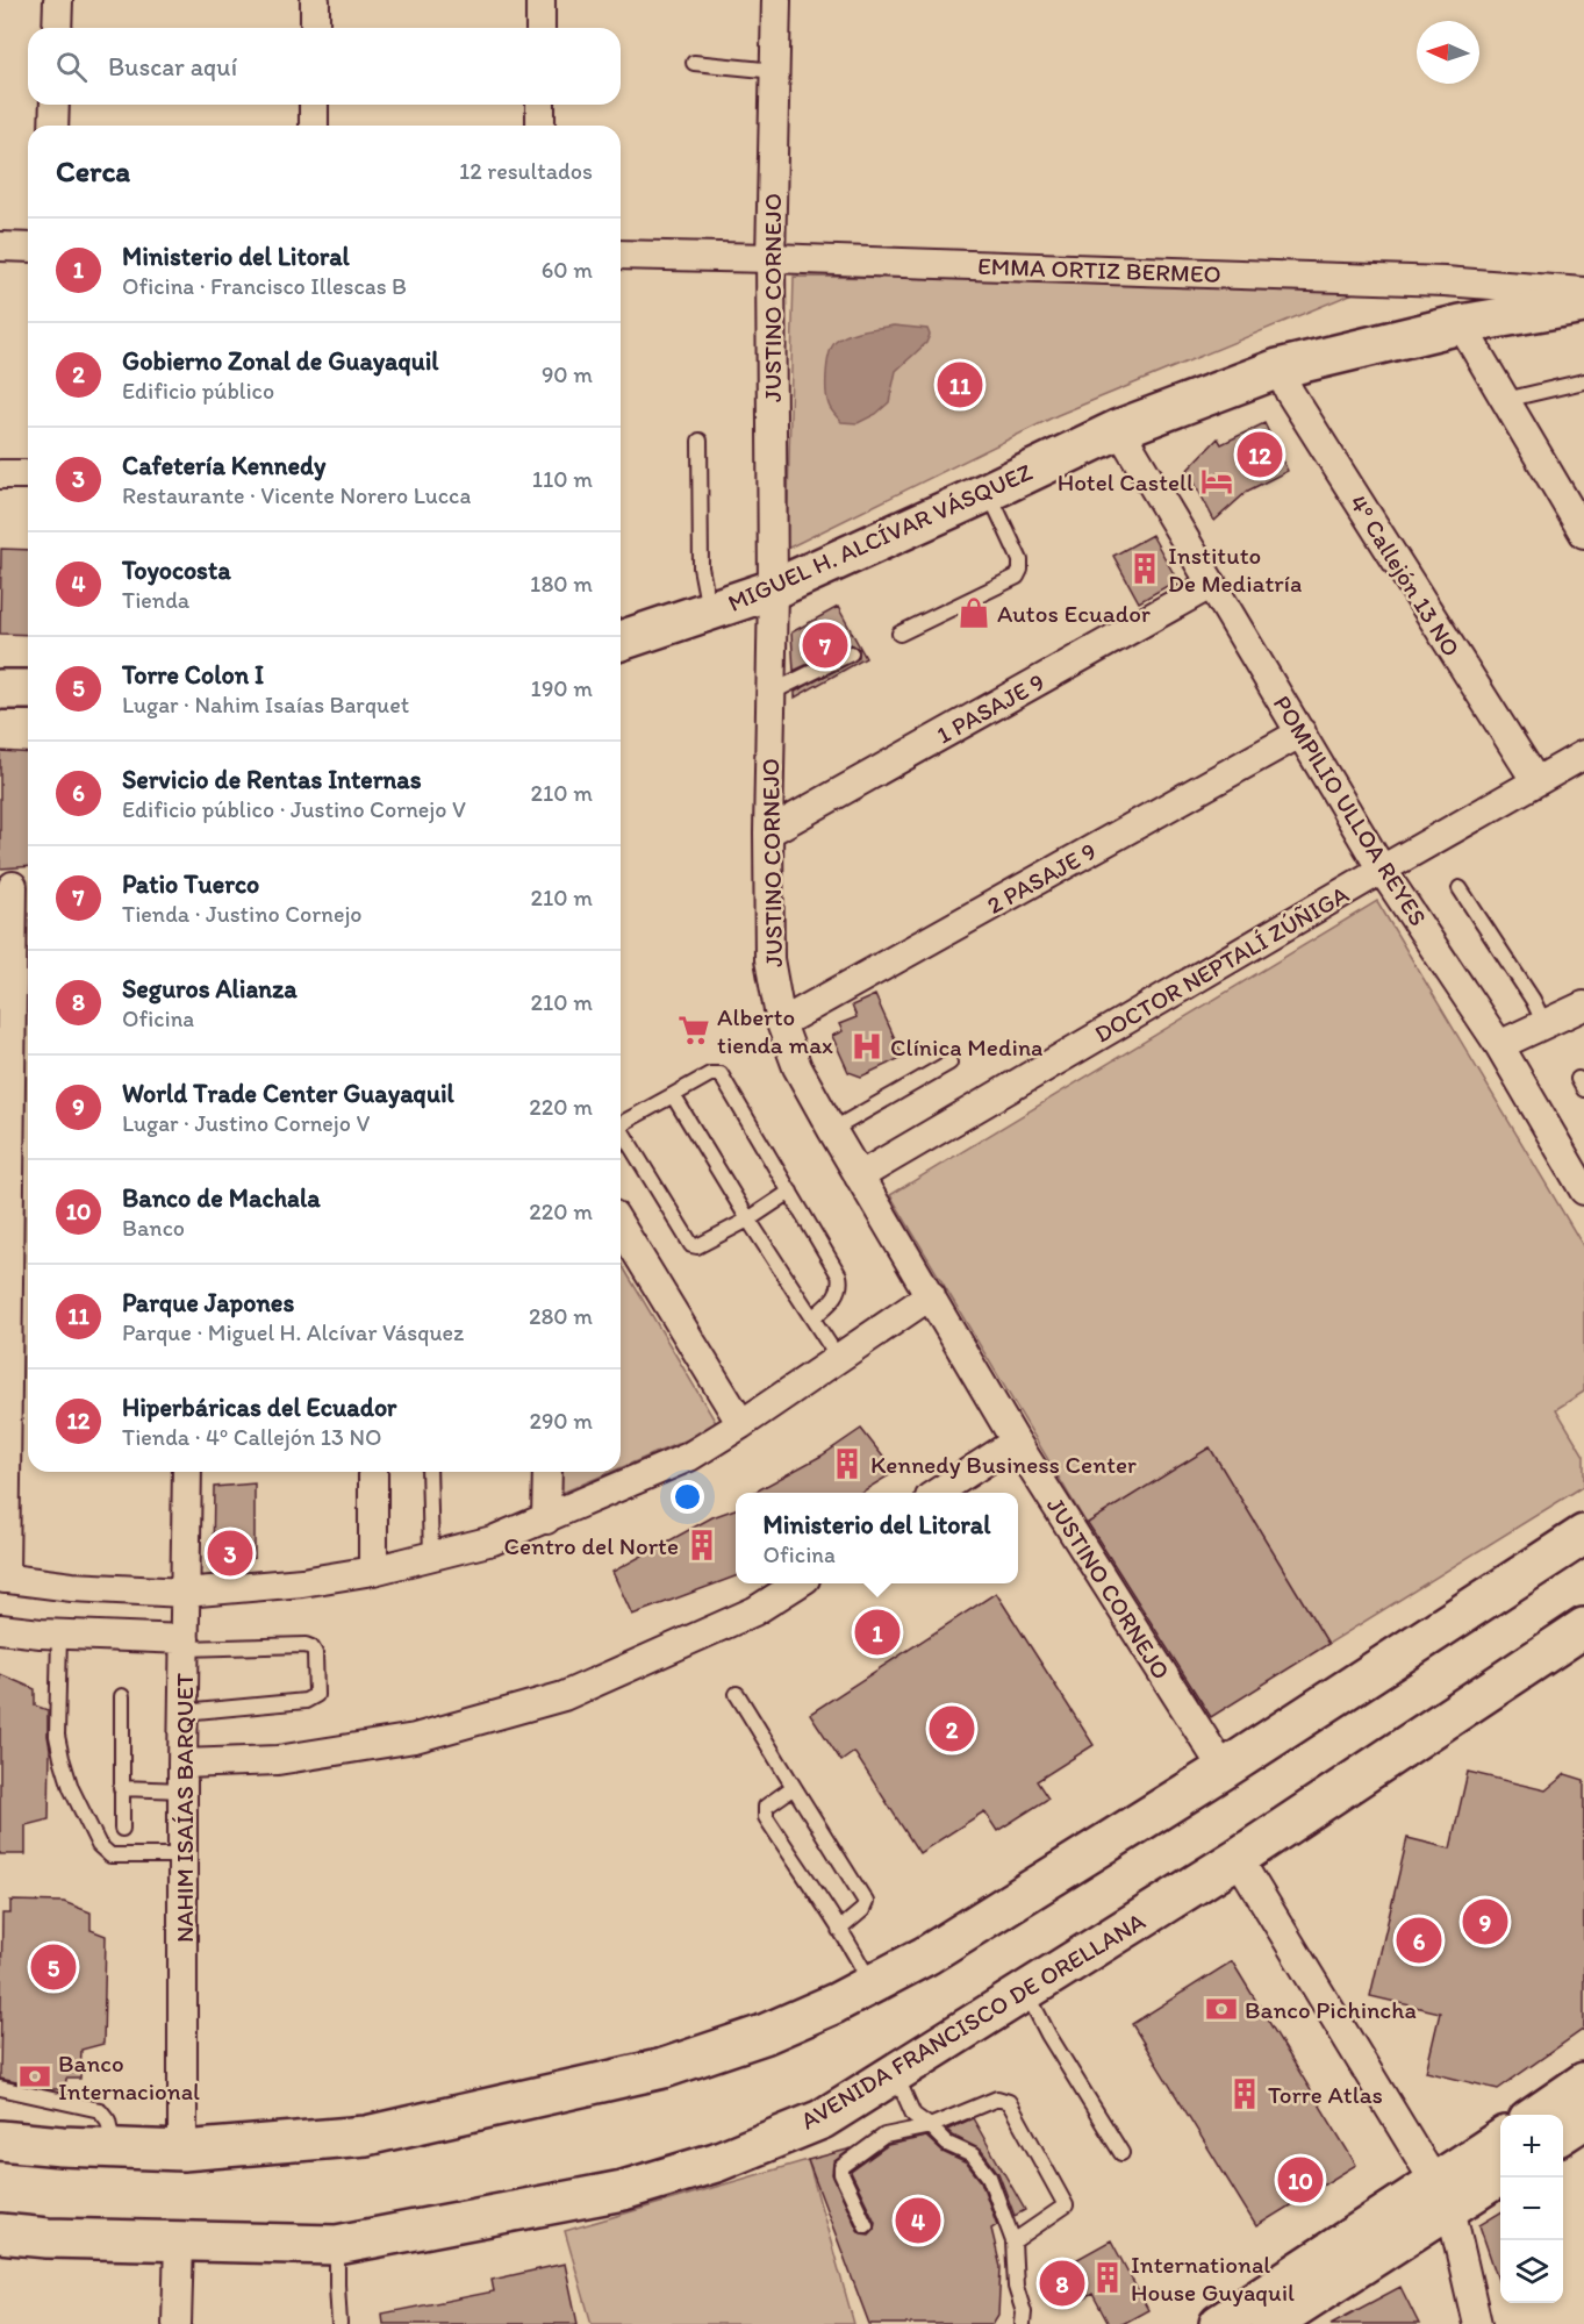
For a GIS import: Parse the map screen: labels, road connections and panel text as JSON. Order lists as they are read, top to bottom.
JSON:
{
  "streets": {
    "main road": ["MIGUEL H. ALCÍVAR VÁSQUEZ", "AVENIDA FRANCISCO DE ORELLANA"],
    "street": [
      "EMMA ORTIZ BERMEO",
      "JUSTINO CORNEJO",
      "4º Callejón 13 NO",
      "1 PASAJE 9",
      "POMPILIO ULLOA REYES",
      "2 PASAJE 9",
      "DOCTOR NEPTALÍ ZÚÑIGA",
      "NAHIM ISAÍAS BARQUET"
    ]
  },
  "crossings": [
    ["EMMA ORTIZ BERMEO", "JUSTINO CORNEJO"],
    ["JUSTINO CORNEJO", "MIGUEL H. ALCÍVAR VÁSQUEZ"],
    ["JUSTINO CORNEJO", "1 PASAJE 9"],
    ["JUSTINO CORNEJO", "2 PASAJE 9"],
    ["JUSTINO CORNEJO", "DOCTOR NEPTALÍ ZÚÑIGA"],
    ["MIGUEL H. ALCÍVAR VÁSQUEZ", "4º Callejón 13 NO"],
    ["MIGUEL H. ALCÍVAR VÁSQUEZ", "POMPILIO ULLOA REYES"],
    ["4º Callejón 13 NO", "DOCTOR NEPTALÍ ZÚÑIGA"],
    ["1 PASAJE 9", "POMPILIO ULLOA REYES"],
    ["POMPILIO ULLOA REYES", "2 PASAJE 9"],
    ["POMPILIO ULLOA REYES", "DOCTOR NEPTALÍ ZÚÑIGA"]
  ],
  "places": {
    "hotel": ["Hotel Castell"],
    "building": [
      "Instituto De Mediatría",
      "Kennedy Business Center",
      "Centro del Norte",
      "Torre Atlas",
      "International House Guyaquil"
    ],
    "shop": ["Autos Ecuador"],
    "supermarket": ["Alberto tienda max"],
    "hospital": ["Clínica Medina"],
    "bank": ["Banco Pichincha", "Banco Internacional"]
  },
  "north": "left",
  "page": {
    "search": "Buscar aquí",
    "heading": ["Cerca", "12 resultados"],
    "list": [
      {
        "mark": "1",
        "name": "Ministerio del Litoral",
        "note": "Oficina · Francisco Illescas B",
        "value": "60 m"
      },
      {
        "mark": "2",
        "name": "Gobierno Zonal de Guayaquil",
        "note": "Edificio público",
        "value": "90 m"
      },
      {
        "mark": "3",
        "name": "Cafetería Kennedy",
        "note": "Restaurante · Vicente Norero Lucca",
        "value": "110 m"
      },
      {
        "mark": "4",
        "name": "Toyocosta",
        "note": "Tienda",
        "value": "180 m"
      },
      {
        "mark": "5",
        "name": "Torre Colon I",
        "note": "Lugar · Nahim Isaías Barquet",
        "value": "190 m"
      },
      {
        "mark": "6",
        "name": "Servicio de Rentas Internas",
        "note": "Edificio público · Justino Cornejo V",
        "value": "210 m"
      },
      {
        "mark": "7",
        "name": "Patio Tuerco",
        "note": "Tienda · Justino Cornejo",
        "value": "210 m"
      },
      {
        "mark": "8",
        "name": "Seguros Alianza",
        "note": "Oficina",
        "value": "210 m"
      },
      {
        "mark": "9",
        "name": "World Trade Center Guayaquil",
        "note": "Lugar · Justino Cornejo V",
        "value": "220 m"
      },
      {
        "mark": "10",
        "name": "Banco de Machala",
        "note": "Banco",
        "value": "220 m"
      },
      {
        "mark": "11",
        "name": "Parque Japones",
        "note": "Parque · Miguel H. Alcívar Vásquez",
        "value": "280 m"
      },
      {
        "mark": "12",
        "name": "Hiperbáricas del Ecuador",
        "note": "Tienda · 4º Callejón 13 NO",
        "value": "290 m"
      }
    ],
    "pins": [
      "11",
      "12",
      "7",
      "3",
      "1",
      "2",
      "9",
      "6",
      "5",
      "10",
      "4",
      "8"
    ],
    "popup": ["Ministerio del Litoral", "Oficina"],
    "map_buttons": ["+", "−"]
  }
}
